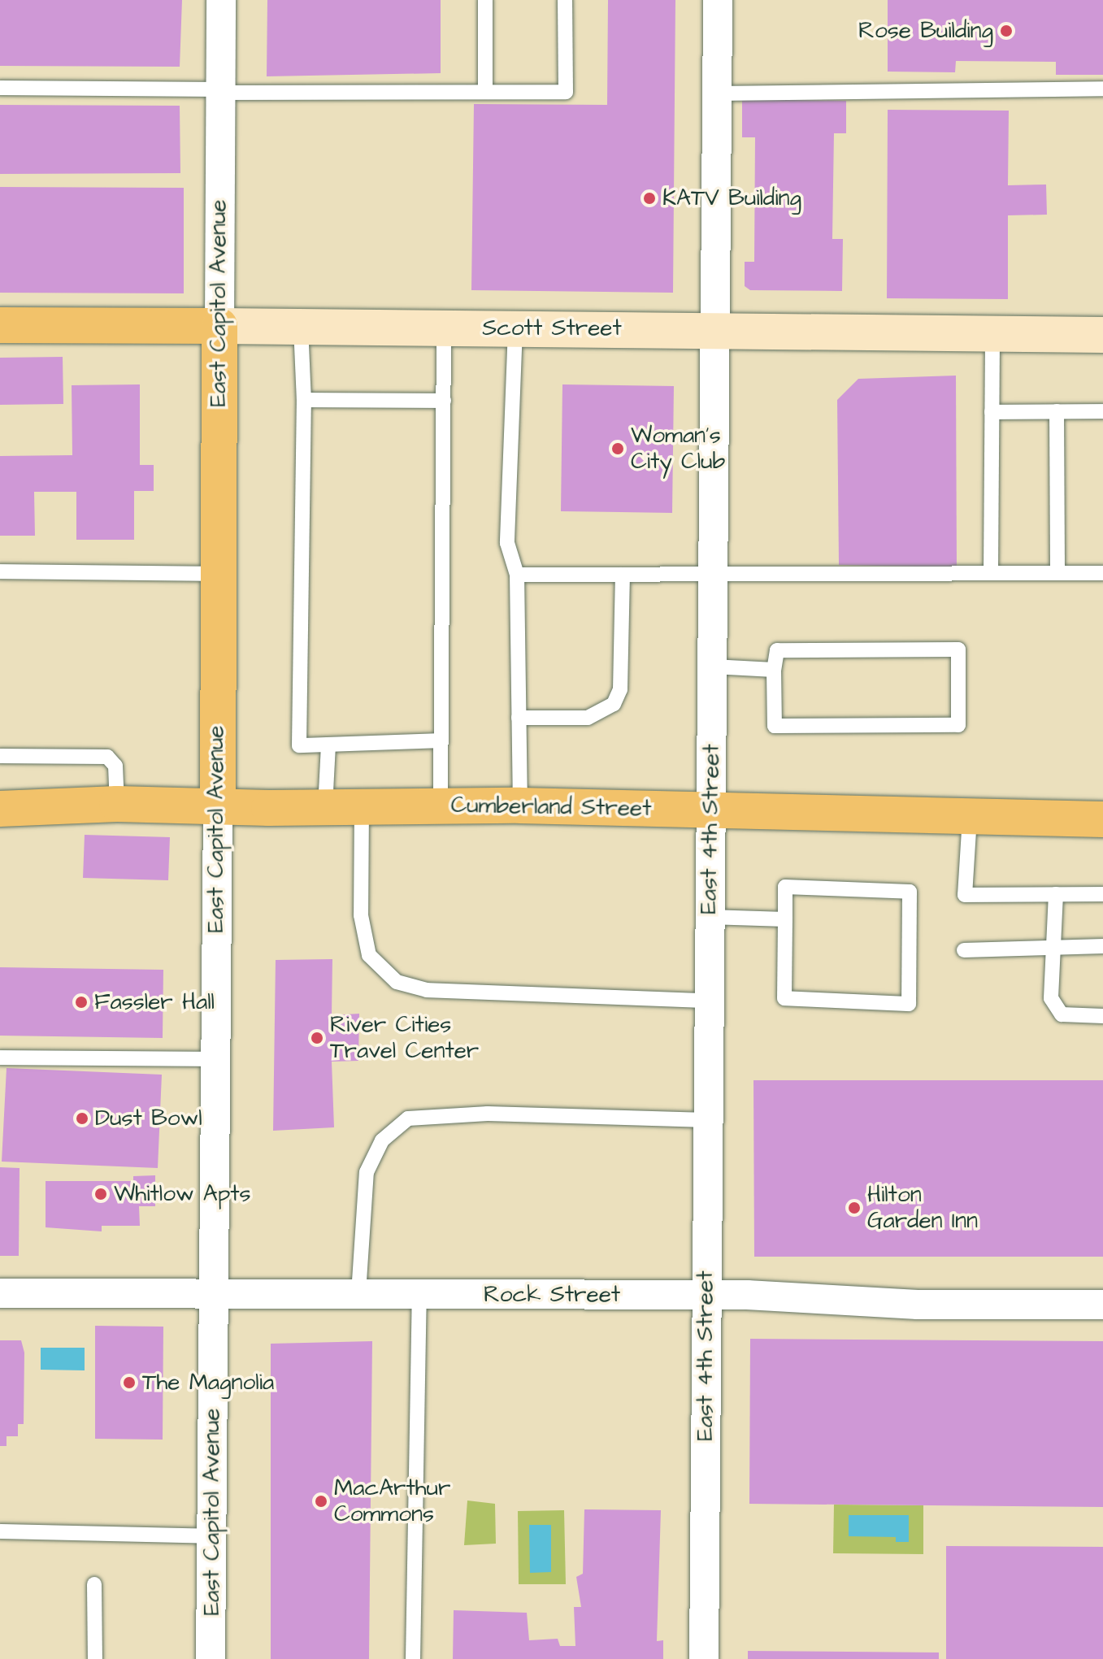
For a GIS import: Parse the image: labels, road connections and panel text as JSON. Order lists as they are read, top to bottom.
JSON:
{
  "streets": {
    "main road": ["East Capitol Avenue", "Scott Street", "Cumberland Street"],
    "street": ["East 4th Street", "Rock Street"]
  },
  "crossings": [
    ["East Capitol Avenue", "Scott Street"],
    ["East Capitol Avenue", "Cumberland Street"],
    ["East Capitol Avenue", "Rock Street"],
    ["Scott Street", "East 4th Street"],
    ["Cumberland Street", "East 4th Street"],
    ["East 4th Street", "Rock Street"]
  ],
  "places": [
    "Rose Building",
    "KATV Building",
    "Woman's City Club",
    "Fassler Hall",
    "River Cities Travel Center",
    "Dust Bowl",
    "Whitlow Apts",
    "Hilton Garden Inn",
    "The Magnolia",
    "MacArthur Commons"
  ]
}
